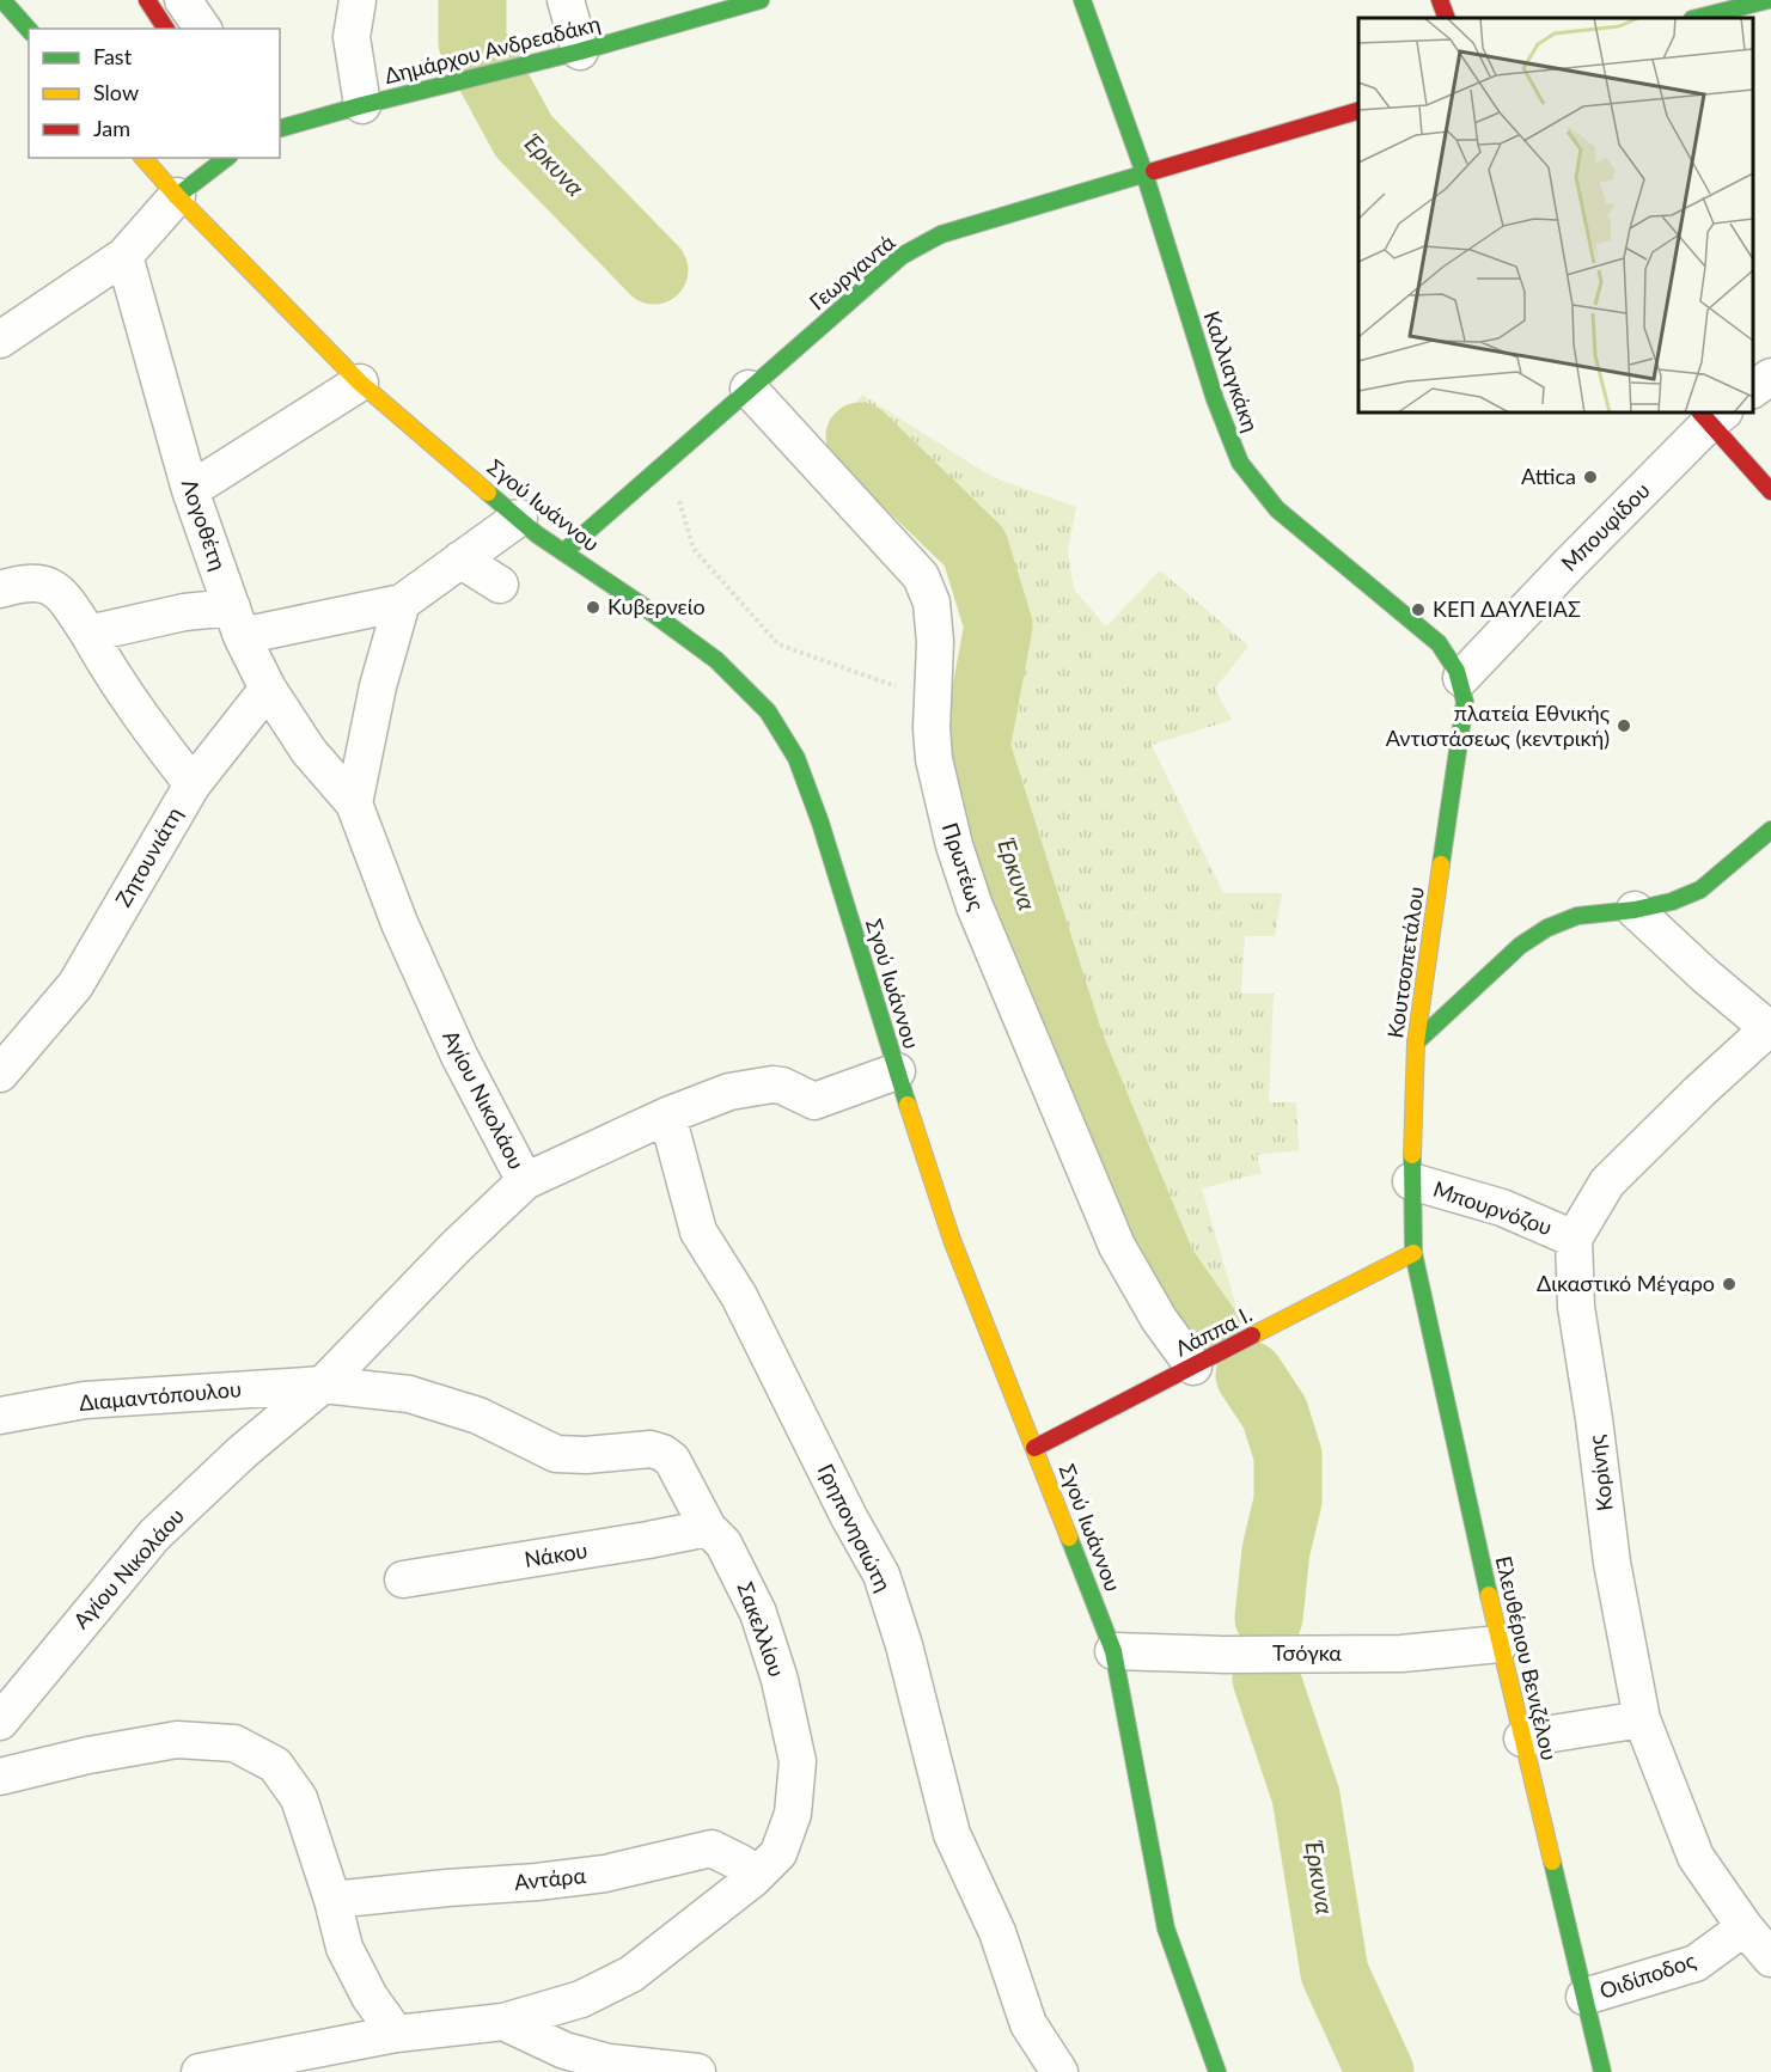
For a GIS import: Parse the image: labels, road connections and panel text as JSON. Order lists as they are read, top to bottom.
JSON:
{
  "streets": {
    "main road": [
      "Δημάρχου Ανδρεαδάκη",
      "Γεωργαντά",
      "Καλλιαγκάκη",
      "Σγού Ιωάννου",
      "Κουτσοπετάλου",
      "Λάππα Ι.",
      "Ελευθέριου Βενιζέλου"
    ],
    "street": [
      "Λογοθέτη",
      "Μπουφίδου",
      "Ζητουνιάτη",
      "Πρωτέως",
      "Αγίου Νικολάου",
      "Μπουρνόζου",
      "Διαμαντόπουλου",
      "Κορίνης",
      "Γρηπονησιώτη",
      "Νάκου",
      "Σακελλίου",
      "Τσόγκα",
      "Αντάρα",
      "Οιδίποδος"
    ]
  },
  "crossings": [
    ["Γεωργαντά", "Καλλιαγκάκη"],
    ["Γεωργαντά", "Σγού Ιωάννου"],
    ["Γεωργαντά", "Πρωτέως"],
    ["Καλλιαγκάκη", "Μπουφίδου"],
    ["Καλλιαγκάκη", "Κουτσοπετάλου"],
    ["Σγού Ιωάννου", "Λάππα Ι."],
    ["Σγού Ιωάννου", "Τσόγκα"],
    ["Μπουφίδου", "Κουτσοπετάλου"],
    ["Πρωτέως", "Λάππα Ι."],
    ["Κουτσοπετάλου", "Μπουρνόζου"],
    ["Κουτσοπετάλου", "Λάππα Ι."],
    ["Κουτσοπετάλου", "Ελευθέριου Βενιζέλου"],
    ["Αγίου Νικολάου", "Διαμαντόπουλου"],
    ["Αγίου Νικολάου", "Σακελλίου"],
    ["Μπουρνόζου", "Κορίνης"],
    ["Λάππα Ι.", "Ελευθέριου Βενιζέλου"],
    ["Διαμαντόπουλου", "Σακελλίου"],
    ["Κορίνης", "Οιδίποδος"],
    ["Νάκου", "Σακελλίου"],
    ["Σακελλίου", "Αντάρα"],
    ["Τσόγκα", "Ελευθέριου Βενιζέλου"],
    ["Ελευθέριου Βενιζέλου", "Οιδίποδος"]
  ],
  "water": ["Έρκυνα"],
  "places": [
    "Attica",
    "Κυβερνείο",
    "ΚΕΠ ΔΑΥΛΕΙΑΣ",
    "πλατεία Εθνικής Αντιστάσεως (κεντρική)",
    "Δικαστικό Μέγαρο"
  ],
  "legend": ["Fast", "Slow", "Jam"]
}
